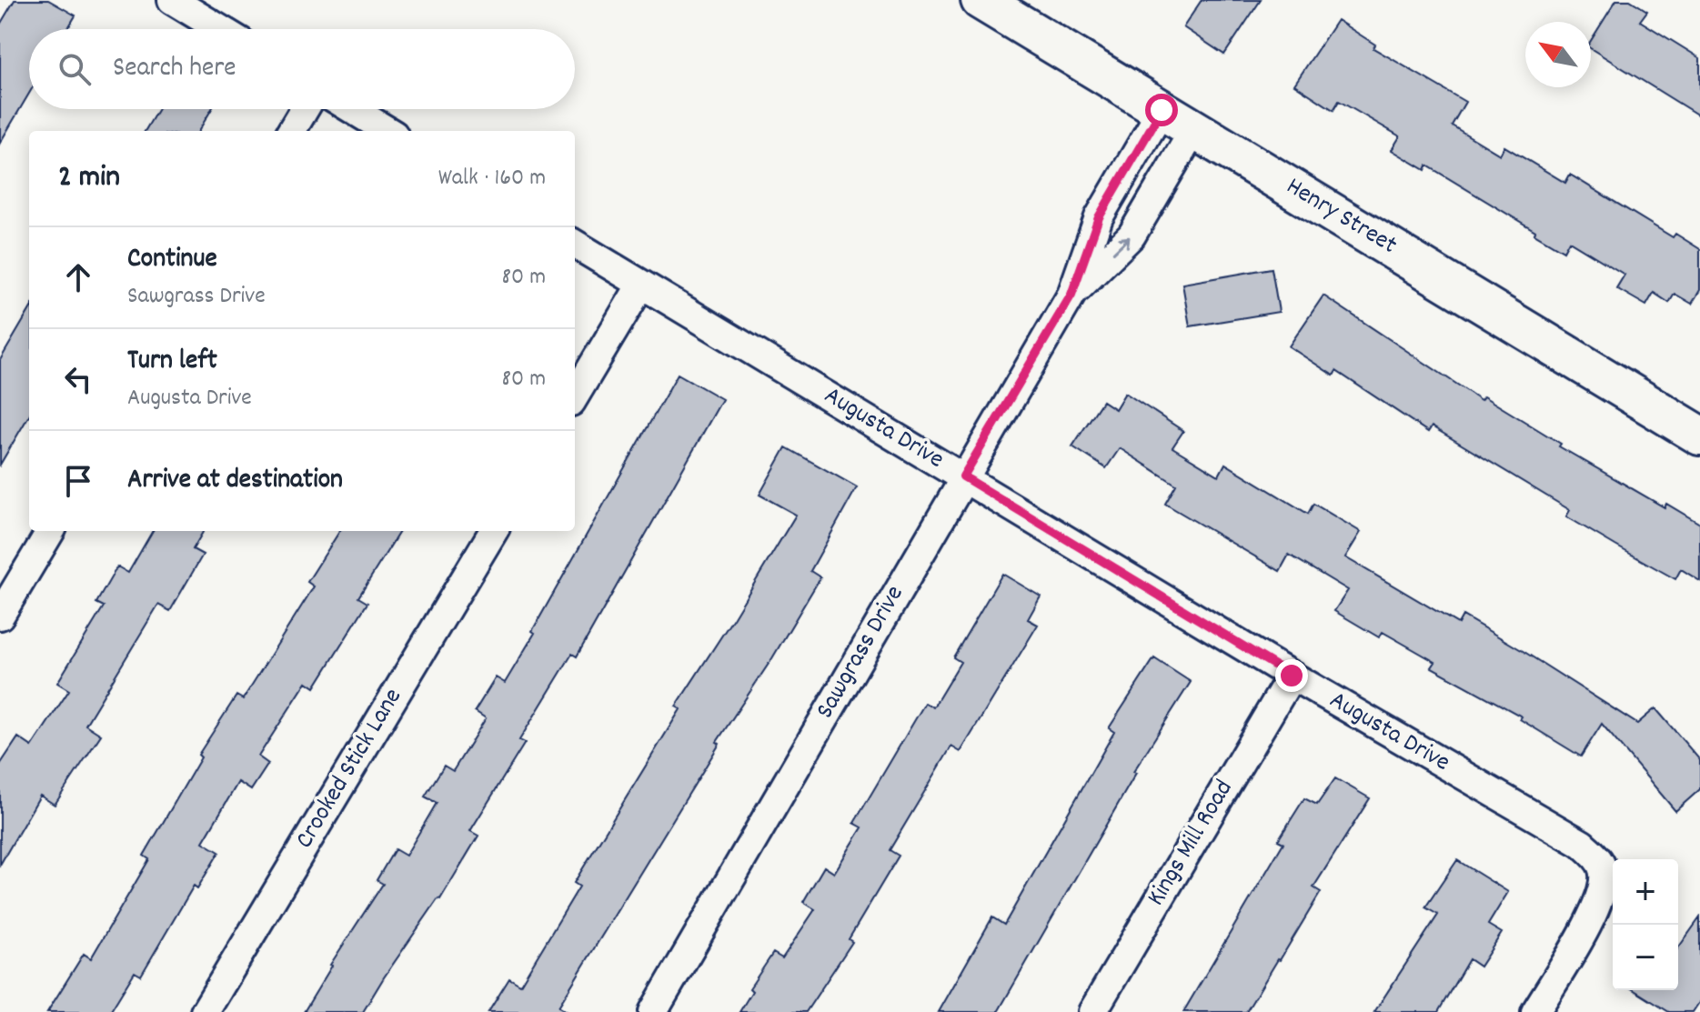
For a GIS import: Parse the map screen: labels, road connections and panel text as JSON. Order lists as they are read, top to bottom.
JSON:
{
  "streets": {
    "street": [
      "Henry Street",
      "Augusta Drive",
      "Sawgrass Drive",
      "Crooked Stick Lane",
      "Kings Mill Road"
    ]
  },
  "crossings": [
    ["Henry Street", "Sawgrass Drive"],
    ["Augusta Drive", "Sawgrass Drive"],
    ["Augusta Drive", "Kings Mill Road"]
  ],
  "north": "top left",
  "page": {
    "search": "Search here",
    "heading": ["2 min", "Walk · 160 m"],
    "list": [
      ["Continue", "Sawgrass Drive", "80 m"],
      ["Turn left", "Augusta Drive", "80 m"],
      "Arrive at destination"
    ],
    "map_buttons": ["+", "−"]
  }
}
